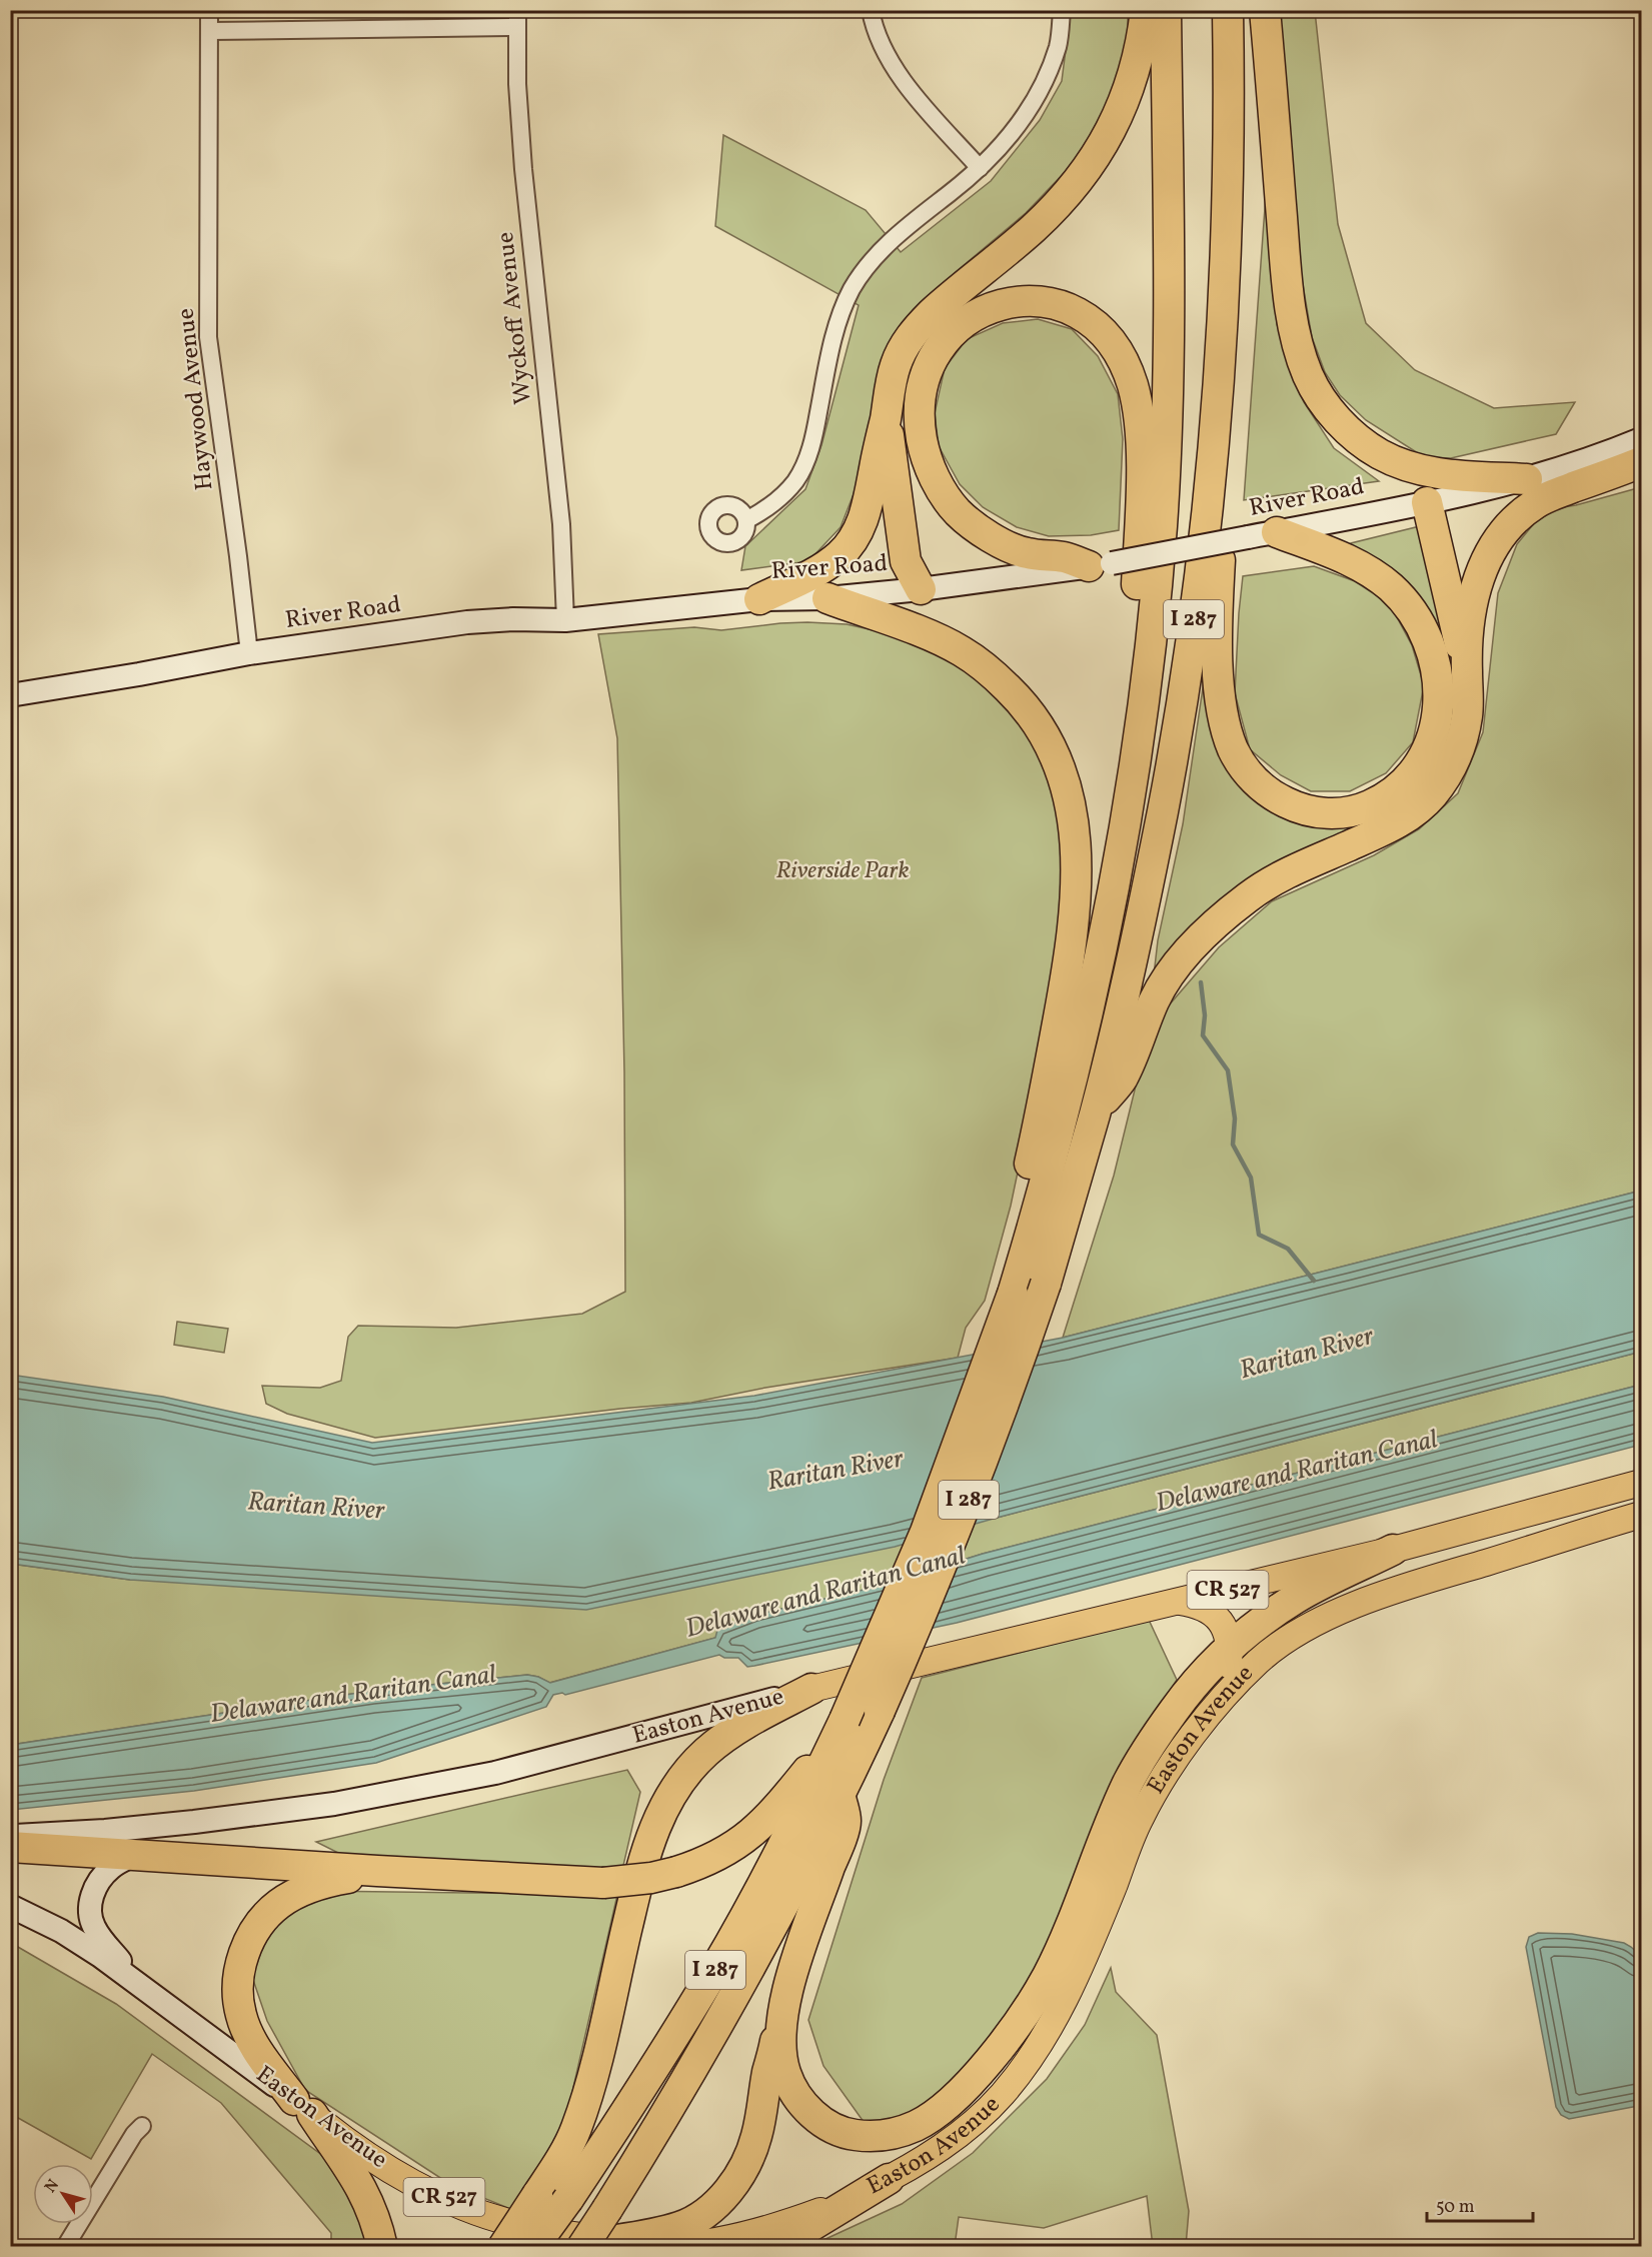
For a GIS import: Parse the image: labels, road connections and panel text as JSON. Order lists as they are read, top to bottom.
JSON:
{
  "streets": {
    "highway": ["I 287"],
    "main road": ["River Road", "CR 527", "Easton Avenue"],
    "street": ["Wyckoff Avenue", "Haywood Avenue"]
  },
  "crossings": [
    ["Wyckoff Avenue", "River Road"],
    ["Haywood Avenue", "River Road"]
  ],
  "water": ["Raritan River", "Delaware and Raritan Canal"],
  "parks": ["Riverside Park"],
  "scale_bar": "50 m",
  "north": "top left"
}
